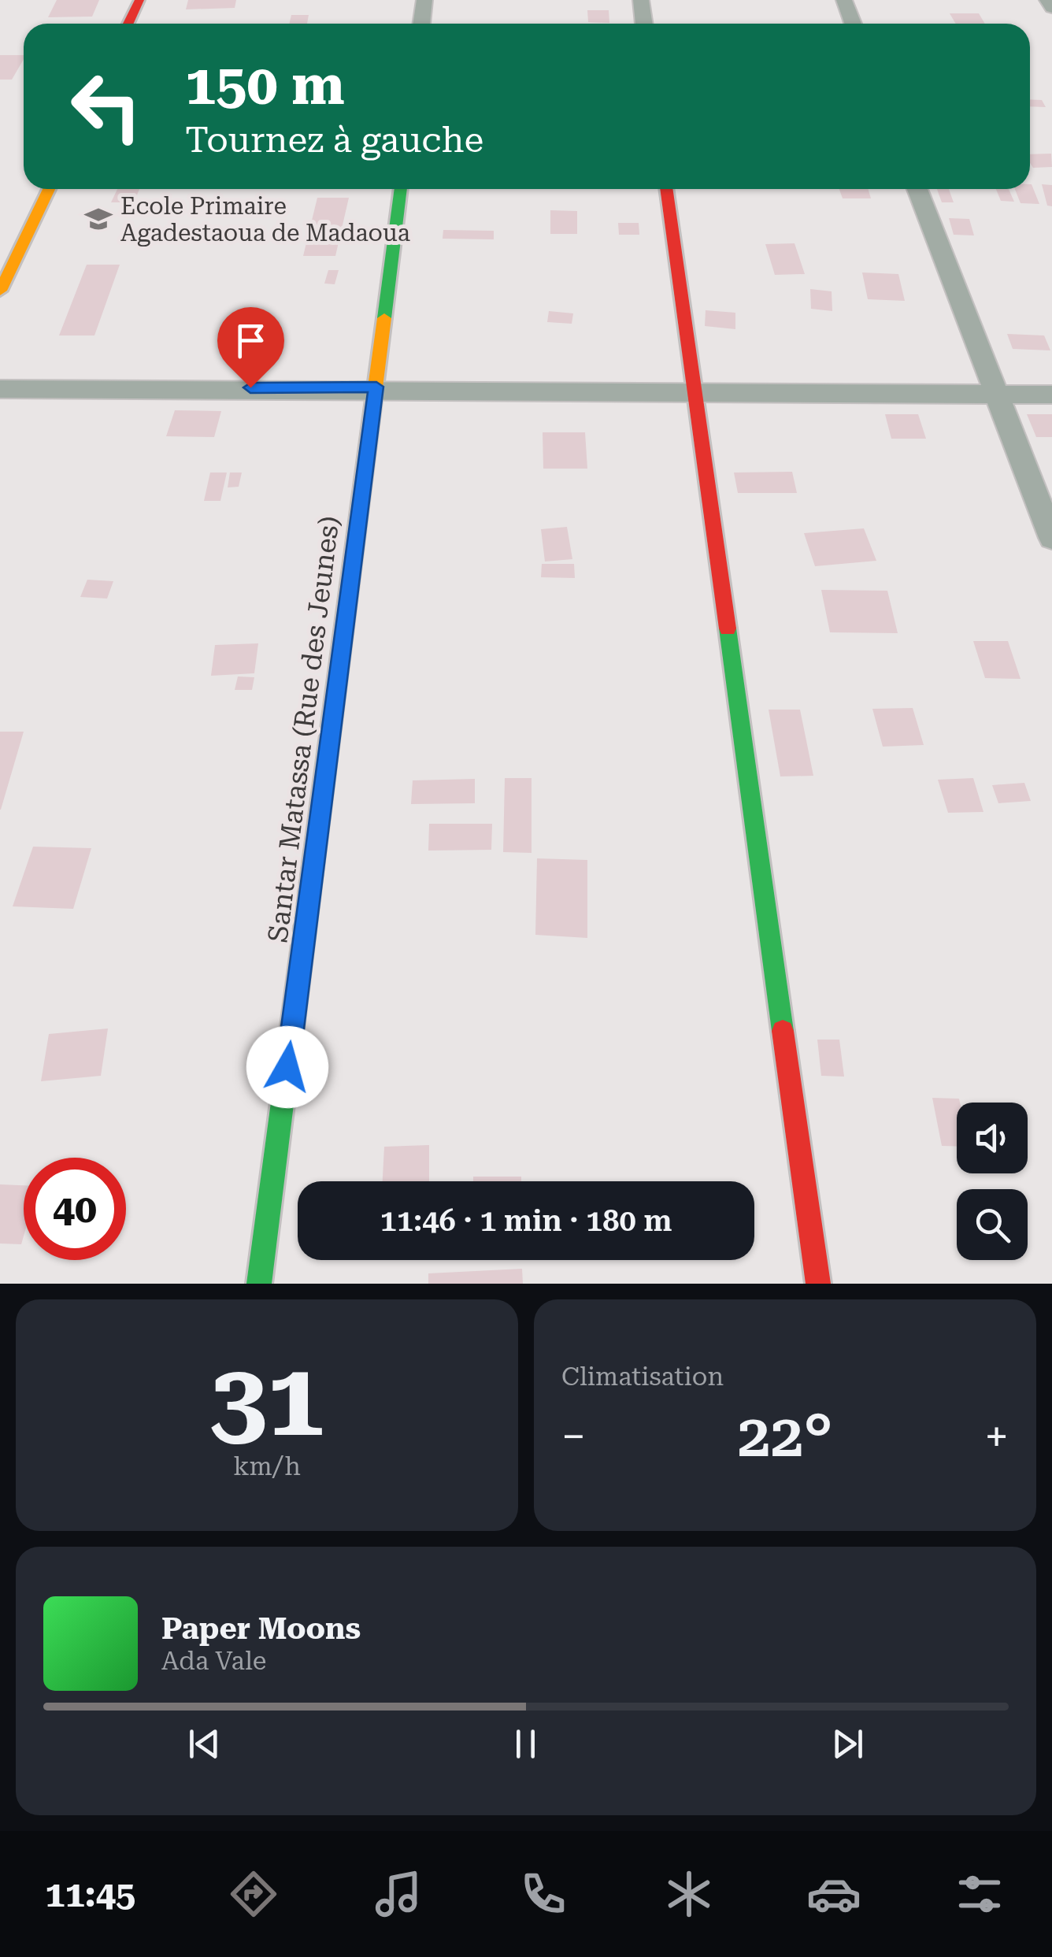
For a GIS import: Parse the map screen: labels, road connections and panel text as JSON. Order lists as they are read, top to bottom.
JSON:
{
  "streets": {
    "main road": ["Santar Matassa (Rue des Jeunes)"]
  },
  "places": {
    "school or university": ["Ecole Primaire Agadestaoua de Madaoua"]
  },
  "page": {
    "turn": ["150 m", "Tournez à gauche"],
    "limit": "40",
    "trip": "11:46 · 1 min · 180 m",
    "tile": [
      ["31", "km/h"],
      "Climatisation"
    ],
    "heat": ["−", "22°", "+"],
    "song": ["Paper Moons", "Ada Vale"],
    "tabs": "11:45"
  }
}
